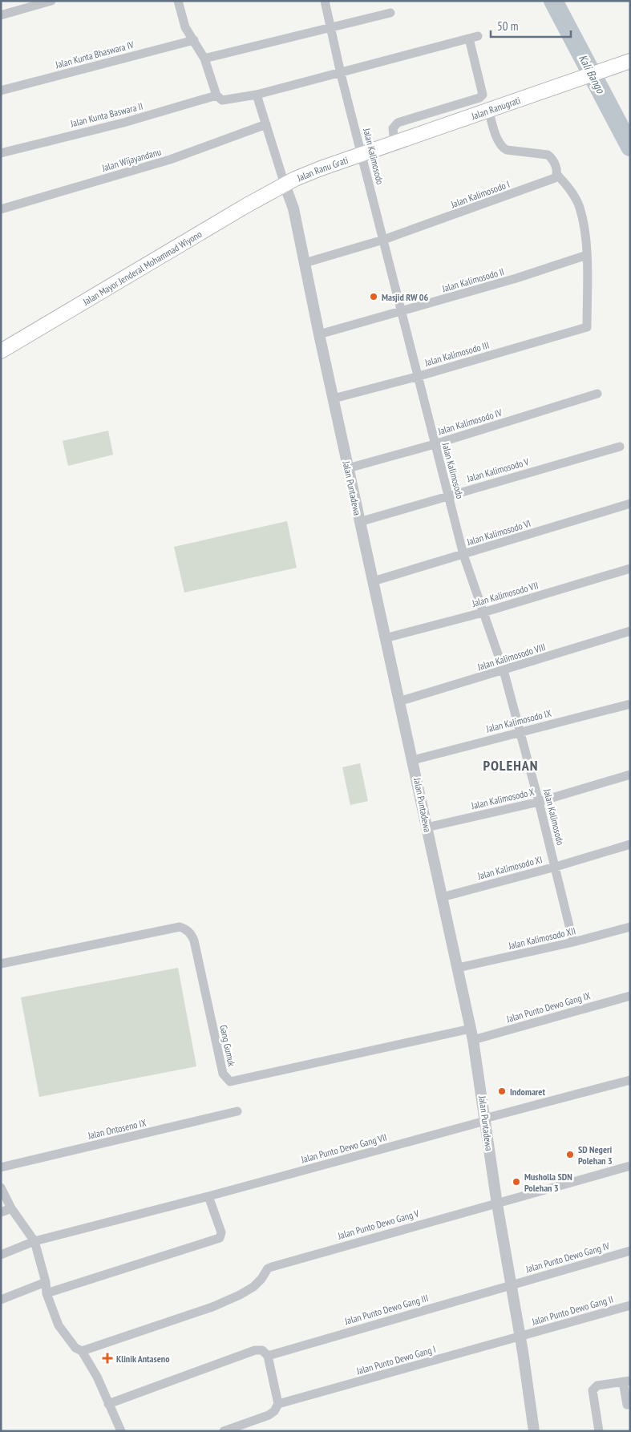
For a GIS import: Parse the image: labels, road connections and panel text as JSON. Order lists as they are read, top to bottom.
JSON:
{
  "streets": {
    "main road": ["Jalan Ranugrati", "Jalan Ranu Grati", "Jalan Mayor Jenderal Mohammad Wiyono"],
    "street": [
      "Jalan Kunta Bhaswara IV",
      "Jalan Kunta Baswara II",
      "Jalan Kalimosodo",
      "Jalan Wijayandanu",
      "Jalan Kalimosodo I",
      "Jalan Kalimosodo II",
      "Jalan Kalimosodo III",
      "Jalan Kalimosodo IV",
      "Jalan Kalimosodo V",
      "Jalan Puntadewa",
      "Jalan Kalimosodo VI",
      "Jalan Kalimosodo VII",
      "Jalan Kalimosodo VIII",
      "Jalan Kalimosodo IX",
      "Jalan Kalimosodo X",
      "Jalan Kalimosodo XI",
      "Jalan Kalimosodo XII",
      "Jalan Punto Dewo Gang IX",
      "Gang Gumuk",
      "Jalan Ontoseno IX",
      "Jalan Punto Dewo Gang VII",
      "Jalan Punto Dewo Gang V",
      "Jalan Punto Dewo Gang IV",
      "Jalan Punto Dewo Gang III",
      "Jalan Punto Dewo Gang II",
      "Jalan Punto Dewo Gang I"
    ]
  },
  "crossings": [
    ["Jalan Ranugrati", "Jalan Kalimosodo"],
    ["Jalan Ranugrati", "Jalan Ranu Grati"],
    ["Jalan Kalimosodo", "Jalan Ranu Grati"],
    ["Jalan Kalimosodo", "Jalan Kalimosodo I"],
    ["Jalan Kalimosodo", "Jalan Kalimosodo II"],
    ["Jalan Kalimosodo", "Jalan Kalimosodo III"],
    ["Jalan Kalimosodo", "Jalan Kalimosodo IV"],
    ["Jalan Kalimosodo", "Jalan Kalimosodo V"],
    ["Jalan Kalimosodo", "Jalan Kalimosodo VI"],
    ["Jalan Kalimosodo", "Jalan Kalimosodo VII"],
    ["Jalan Kalimosodo", "Jalan Kalimosodo VIII"],
    ["Jalan Kalimosodo", "Jalan Kalimosodo IX"],
    ["Jalan Kalimosodo", "Jalan Kalimosodo X"],
    ["Jalan Kalimosodo", "Jalan Kalimosodo XI"],
    ["Jalan Kalimosodo", "Jalan Kalimosodo XII"],
    ["Jalan Ranu Grati", "Jalan Mayor Jenderal Mohammad Wiyono"],
    ["Jalan Ranu Grati", "Jalan Puntadewa"],
    ["Jalan Kalimosodo I", "Jalan Puntadewa"],
    ["Jalan Mayor Jenderal Mohammad Wiyono", "Jalan Puntadewa"],
    ["Jalan Kalimosodo II", "Jalan Kalimosodo III"],
    ["Jalan Kalimosodo II", "Jalan Puntadewa"],
    ["Jalan Kalimosodo III", "Jalan Puntadewa"],
    ["Jalan Kalimosodo IV", "Jalan Puntadewa"],
    ["Jalan Kalimosodo V", "Jalan Puntadewa"],
    ["Jalan Puntadewa", "Jalan Kalimosodo VI"],
    ["Jalan Puntadewa", "Jalan Kalimosodo VII"],
    ["Jalan Puntadewa", "Jalan Kalimosodo VIII"],
    ["Jalan Puntadewa", "Jalan Kalimosodo IX"],
    ["Jalan Puntadewa", "Jalan Kalimosodo X"],
    ["Jalan Puntadewa", "Jalan Kalimosodo XI"],
    ["Jalan Puntadewa", "Jalan Kalimosodo XII"],
    ["Jalan Puntadewa", "Jalan Punto Dewo Gang IX"],
    ["Jalan Puntadewa", "Gang Gumuk"],
    ["Jalan Puntadewa", "Jalan Punto Dewo Gang VII"],
    ["Jalan Puntadewa", "Jalan Punto Dewo Gang V"],
    ["Jalan Puntadewa", "Jalan Punto Dewo Gang IV"],
    ["Jalan Puntadewa", "Jalan Punto Dewo Gang III"],
    ["Jalan Puntadewa", "Jalan Punto Dewo Gang II"],
    ["Jalan Puntadewa", "Jalan Punto Dewo Gang I"],
    ["Jalan Punto Dewo Gang IV", "Jalan Punto Dewo Gang III"],
    ["Jalan Punto Dewo Gang II", "Jalan Punto Dewo Gang I"]
  ],
  "districts": ["POLEHAN"],
  "water": ["Kali Bango"],
  "places": {
    "other": [
      "Masjid RW 06",
      "Indomaret",
      "SD Negeri Polehan 3",
      "Musholla SDN Polehan 3"
    ],
    "health": ["Klinik Antaseno"]
  },
  "scale_bar": "50 m"
}
